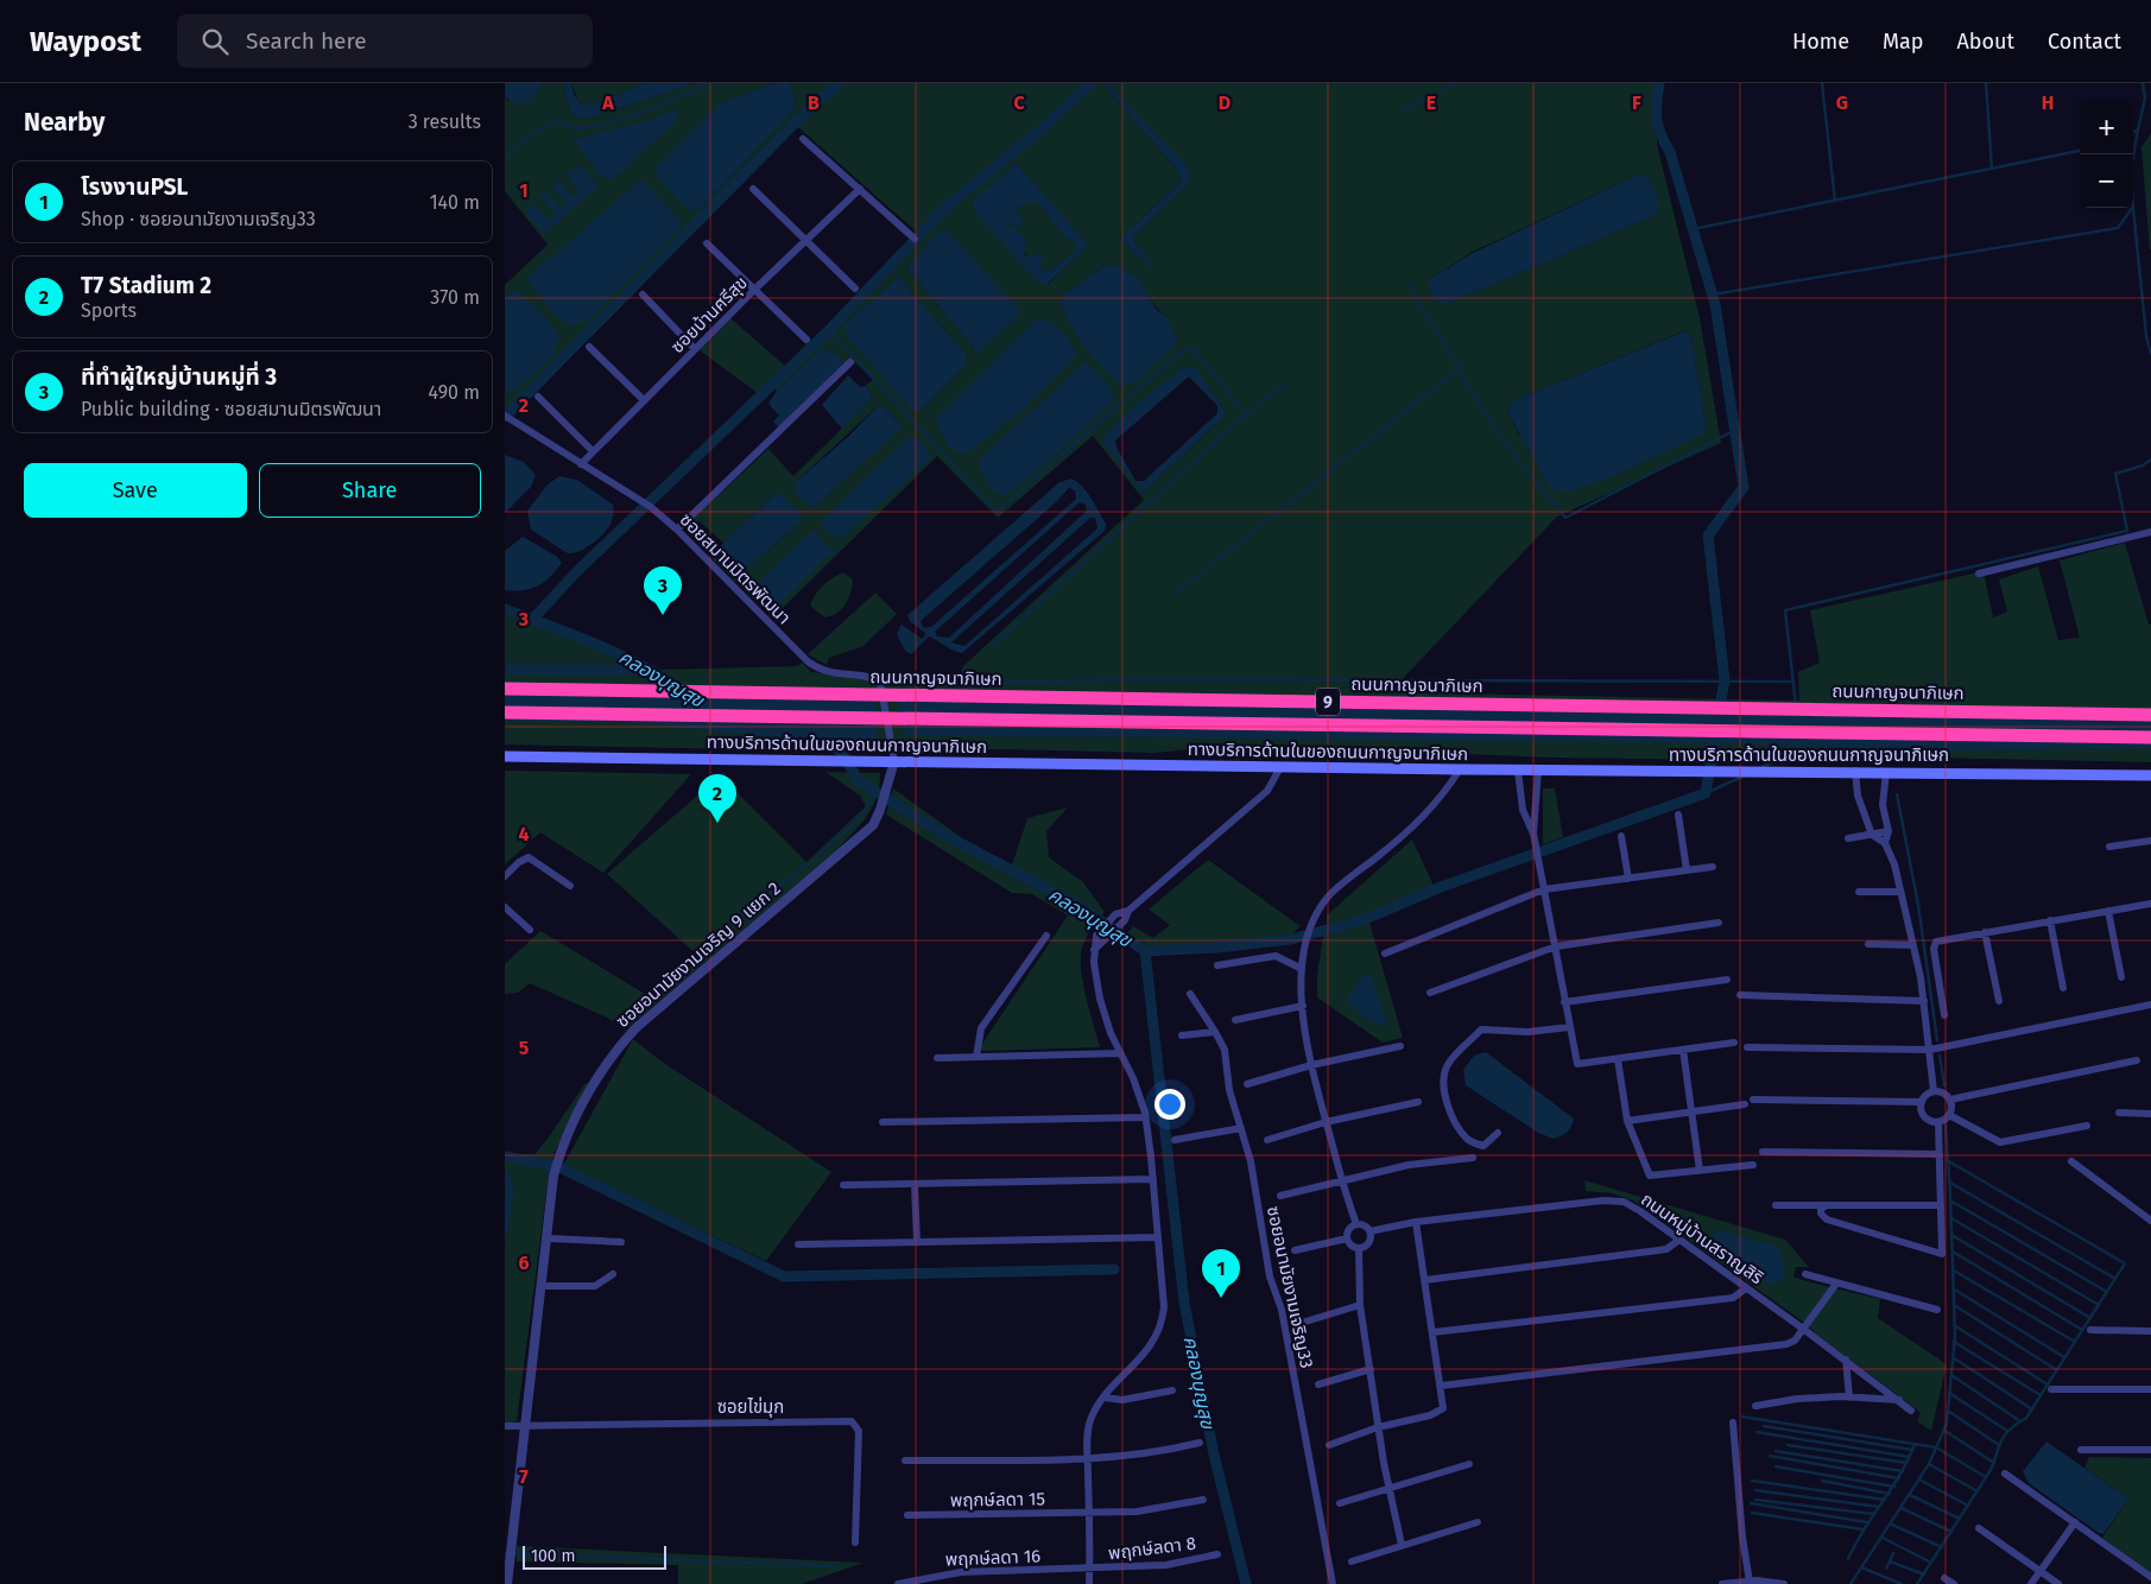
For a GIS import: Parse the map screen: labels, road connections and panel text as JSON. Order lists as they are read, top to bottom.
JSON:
{
  "streets": {
    "highway": ["ถนนกาญจนาภิเษก", "9"],
    "main road": ["ทางบริการด้านในของถนนกาญจนาภิเษก"],
    "street": [
      "ซอยบ้านศรีสุข",
      "ซอยสมานมิตรพัฒนา",
      "ซอยอนามัยงามเจริญ 9 แยก 2",
      "ถนนหมู่บ้านสราญสิริ",
      "ซอยอนามัยงามเจริญ33",
      "ซอยไข่มุก",
      "พฤกษ์ลดา 15",
      "พฤกษ์ลดา 8",
      "พฤกษ์ลดา 16"
    ]
  },
  "crossings": [
    ["ซอยบ้านศรีสุข", "ซอยสมานมิตรพัฒนา"],
    ["ซอยสมานมิตรพัฒนา", "ทางบริการด้านในของถนนกาญจนาภิเษก"],
    ["ซอยสมานมิตรพัฒนา", "ซอยอนามัยงามเจริญ 9 แยก 2"],
    ["ทางบริการด้านในของถนนกาญจนาภิเษก", "ซอยอนามัยงามเจริญ 9 แยก 2"],
    ["ซอยอนามัยงามเจริญ 9 แยก 2", "ซอยไข่มุก"],
    ["พฤกษ์ลดา 8", "พฤกษ์ลดา 16"]
  ],
  "water": ["คลองบุญสุข"],
  "scale_bar": "100 m",
  "page": {
    "header": "Waypost",
    "search": "Search here",
    "nav": [
      "Home",
      "Map",
      "About",
      "Contact"
    ],
    "heading": ["Nearby", "3 results"],
    "map_buttons": ["+", "−"],
    "list": [
      {
        "mark": "1",
        "name": "โรงงานPSL",
        "note": "Shop · ซอยอนามัยงามเจริญ33",
        "value": "140 m"
      },
      {
        "mark": "2",
        "name": "T7 Stadium 2",
        "note": "Sports",
        "value": "370 m"
      },
      {
        "mark": "3",
        "name": "ที่ทำผู้ใหญ่บ้านหมู่ที่ 3",
        "note": "Public building · ซอยสมานมิตรพัฒนา",
        "value": "490 m"
      }
    ],
    "buttons": ["Save", "Share"],
    "pins": ["3", "2", "1"],
    "scale": "100 m"
  },
  "grid": {
    "columns": [
      "A",
      "B",
      "C",
      "D",
      "E",
      "F",
      "G",
      "H"
    ],
    "rows": [
      "1",
      "2",
      "3",
      "4",
      "5",
      "6",
      "7"
    ]
  }
}
